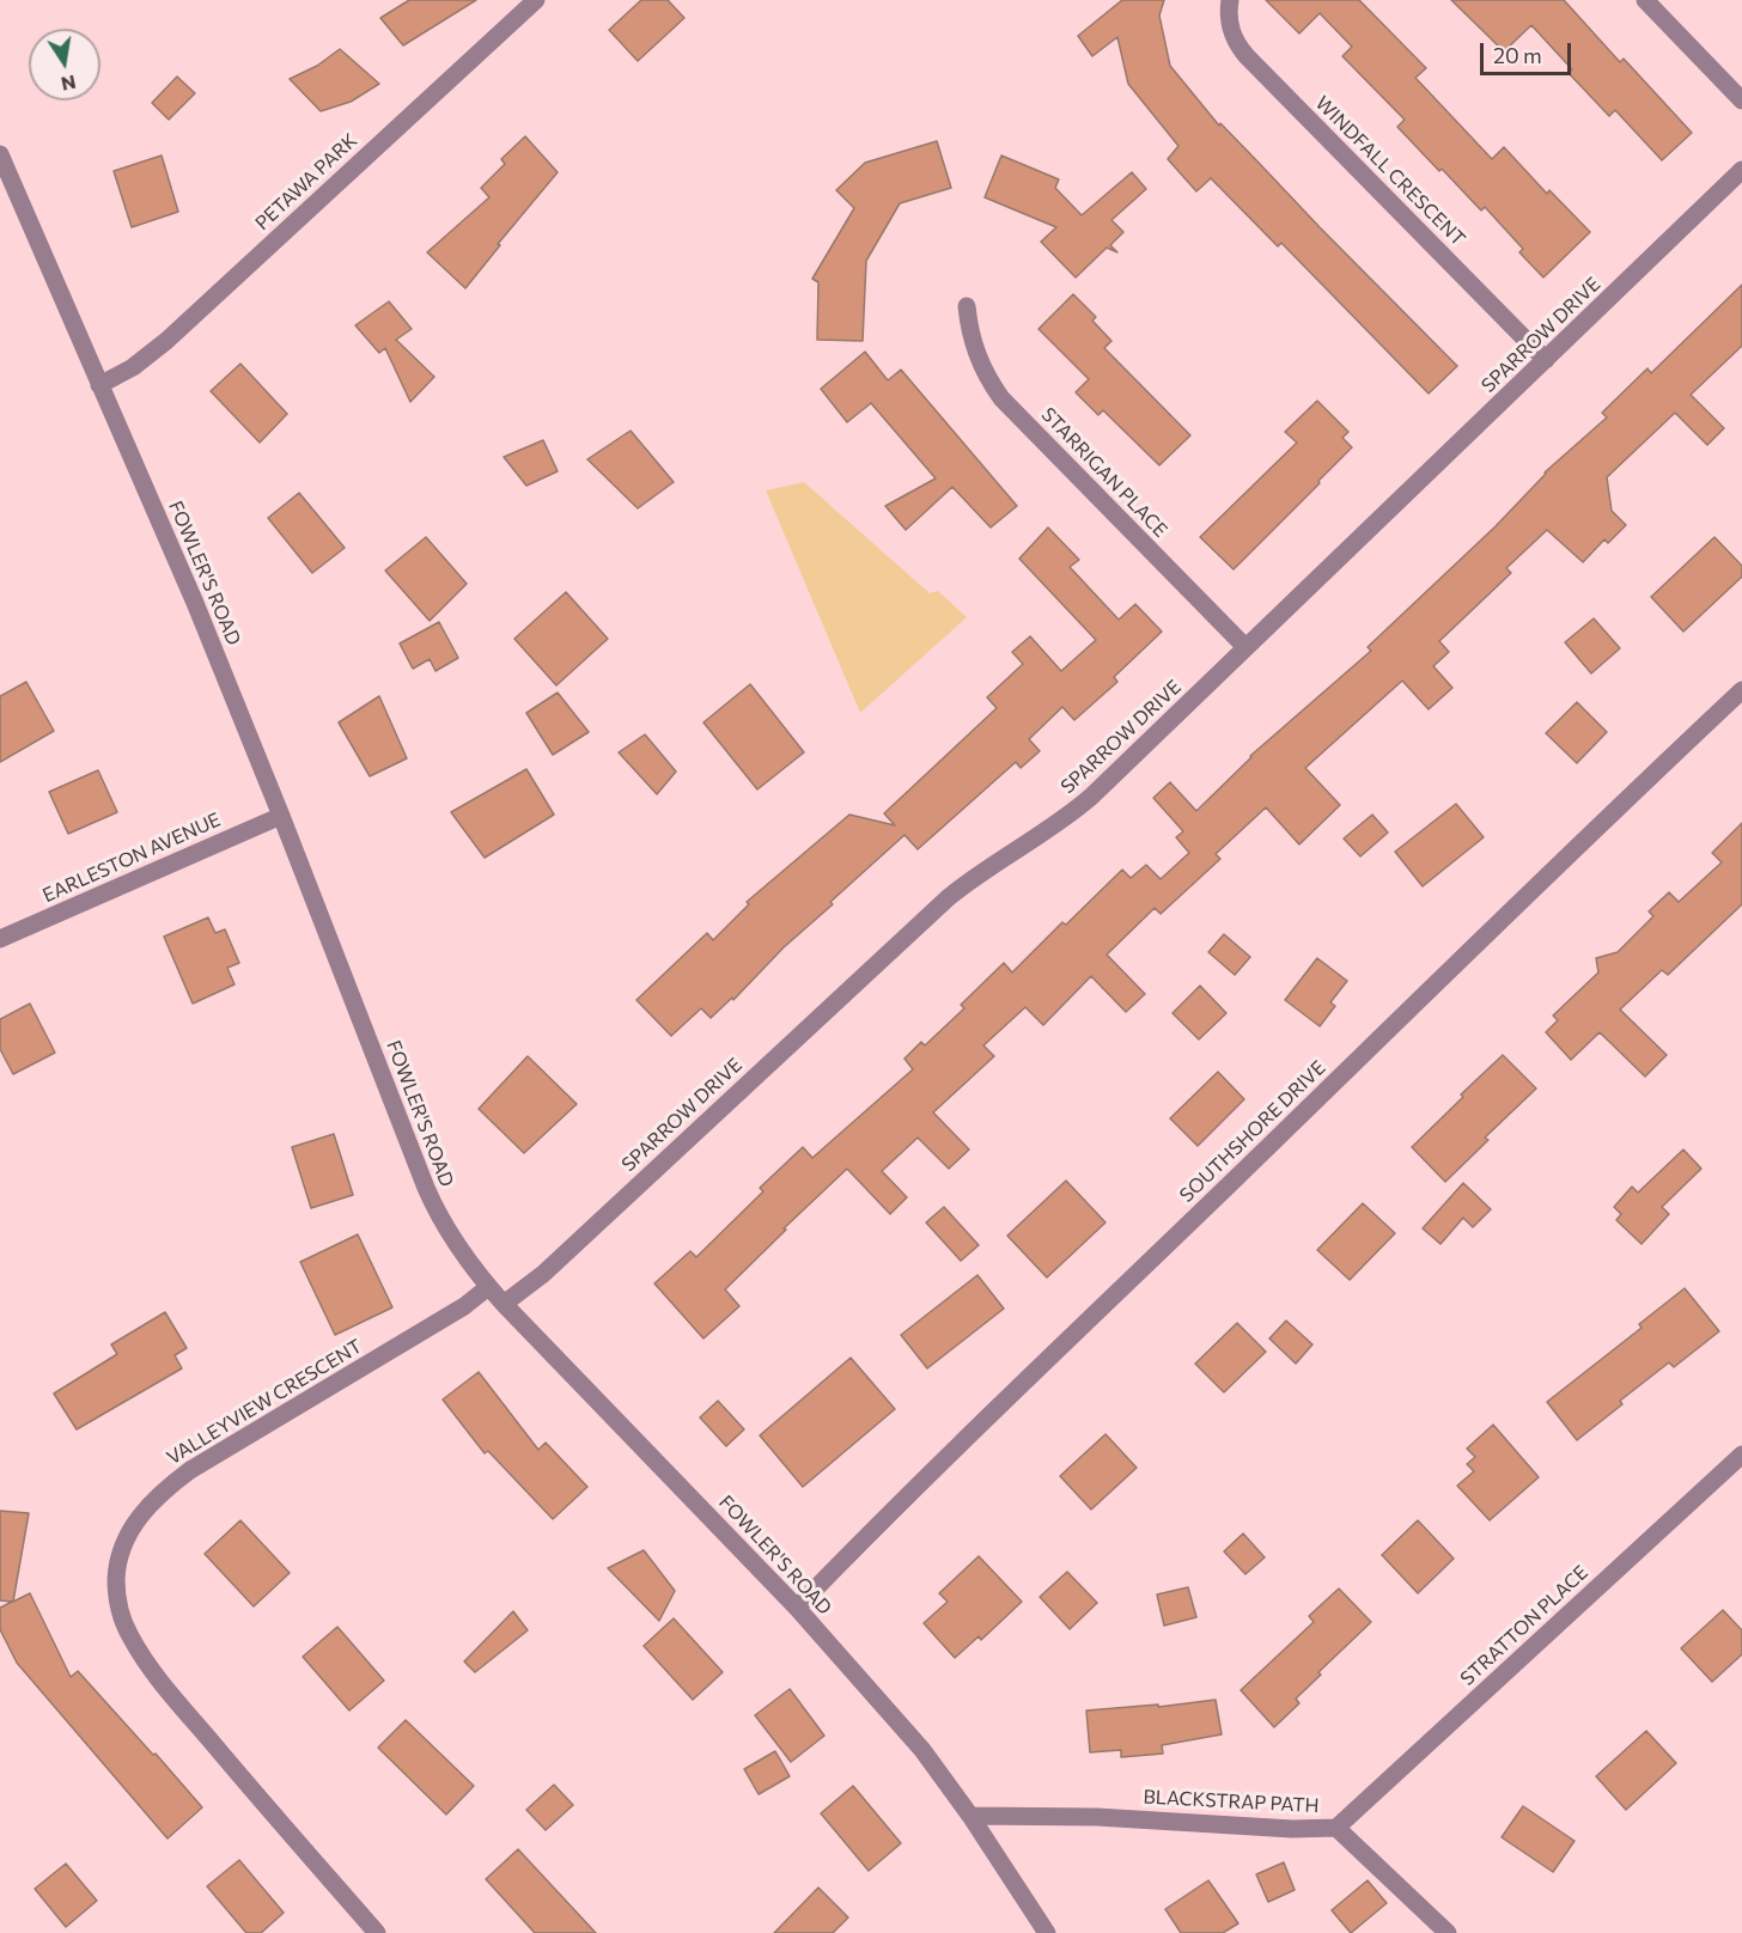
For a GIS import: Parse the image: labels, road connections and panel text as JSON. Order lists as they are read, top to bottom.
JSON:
{
  "streets": {
    "street": [
      "WINDFALL CRESCENT",
      "PETAWA PARK",
      "SPARROW DRIVE",
      "STARRIGAN PLACE",
      "FOWLER'S ROAD",
      "EARLESTON AVENUE",
      "SOUTHSHORE DRIVE",
      "VALLEYVIEW CRESCENT",
      "STRATTON PLACE",
      "BLACKSTRAP PATH"
    ]
  },
  "crossings": [
    ["WINDFALL CRESCENT", "SPARROW DRIVE"],
    ["PETAWA PARK", "FOWLER'S ROAD"],
    ["SPARROW DRIVE", "STARRIGAN PLACE"],
    ["SPARROW DRIVE", "FOWLER'S ROAD"],
    ["FOWLER'S ROAD", "EARLESTON AVENUE"],
    ["FOWLER'S ROAD", "SOUTHSHORE DRIVE"],
    ["FOWLER'S ROAD", "VALLEYVIEW CRESCENT"],
    ["FOWLER'S ROAD", "BLACKSTRAP PATH"],
    ["STRATTON PLACE", "BLACKSTRAP PATH"]
  ],
  "scale_bar": "20 m",
  "north": "bottom"
}
